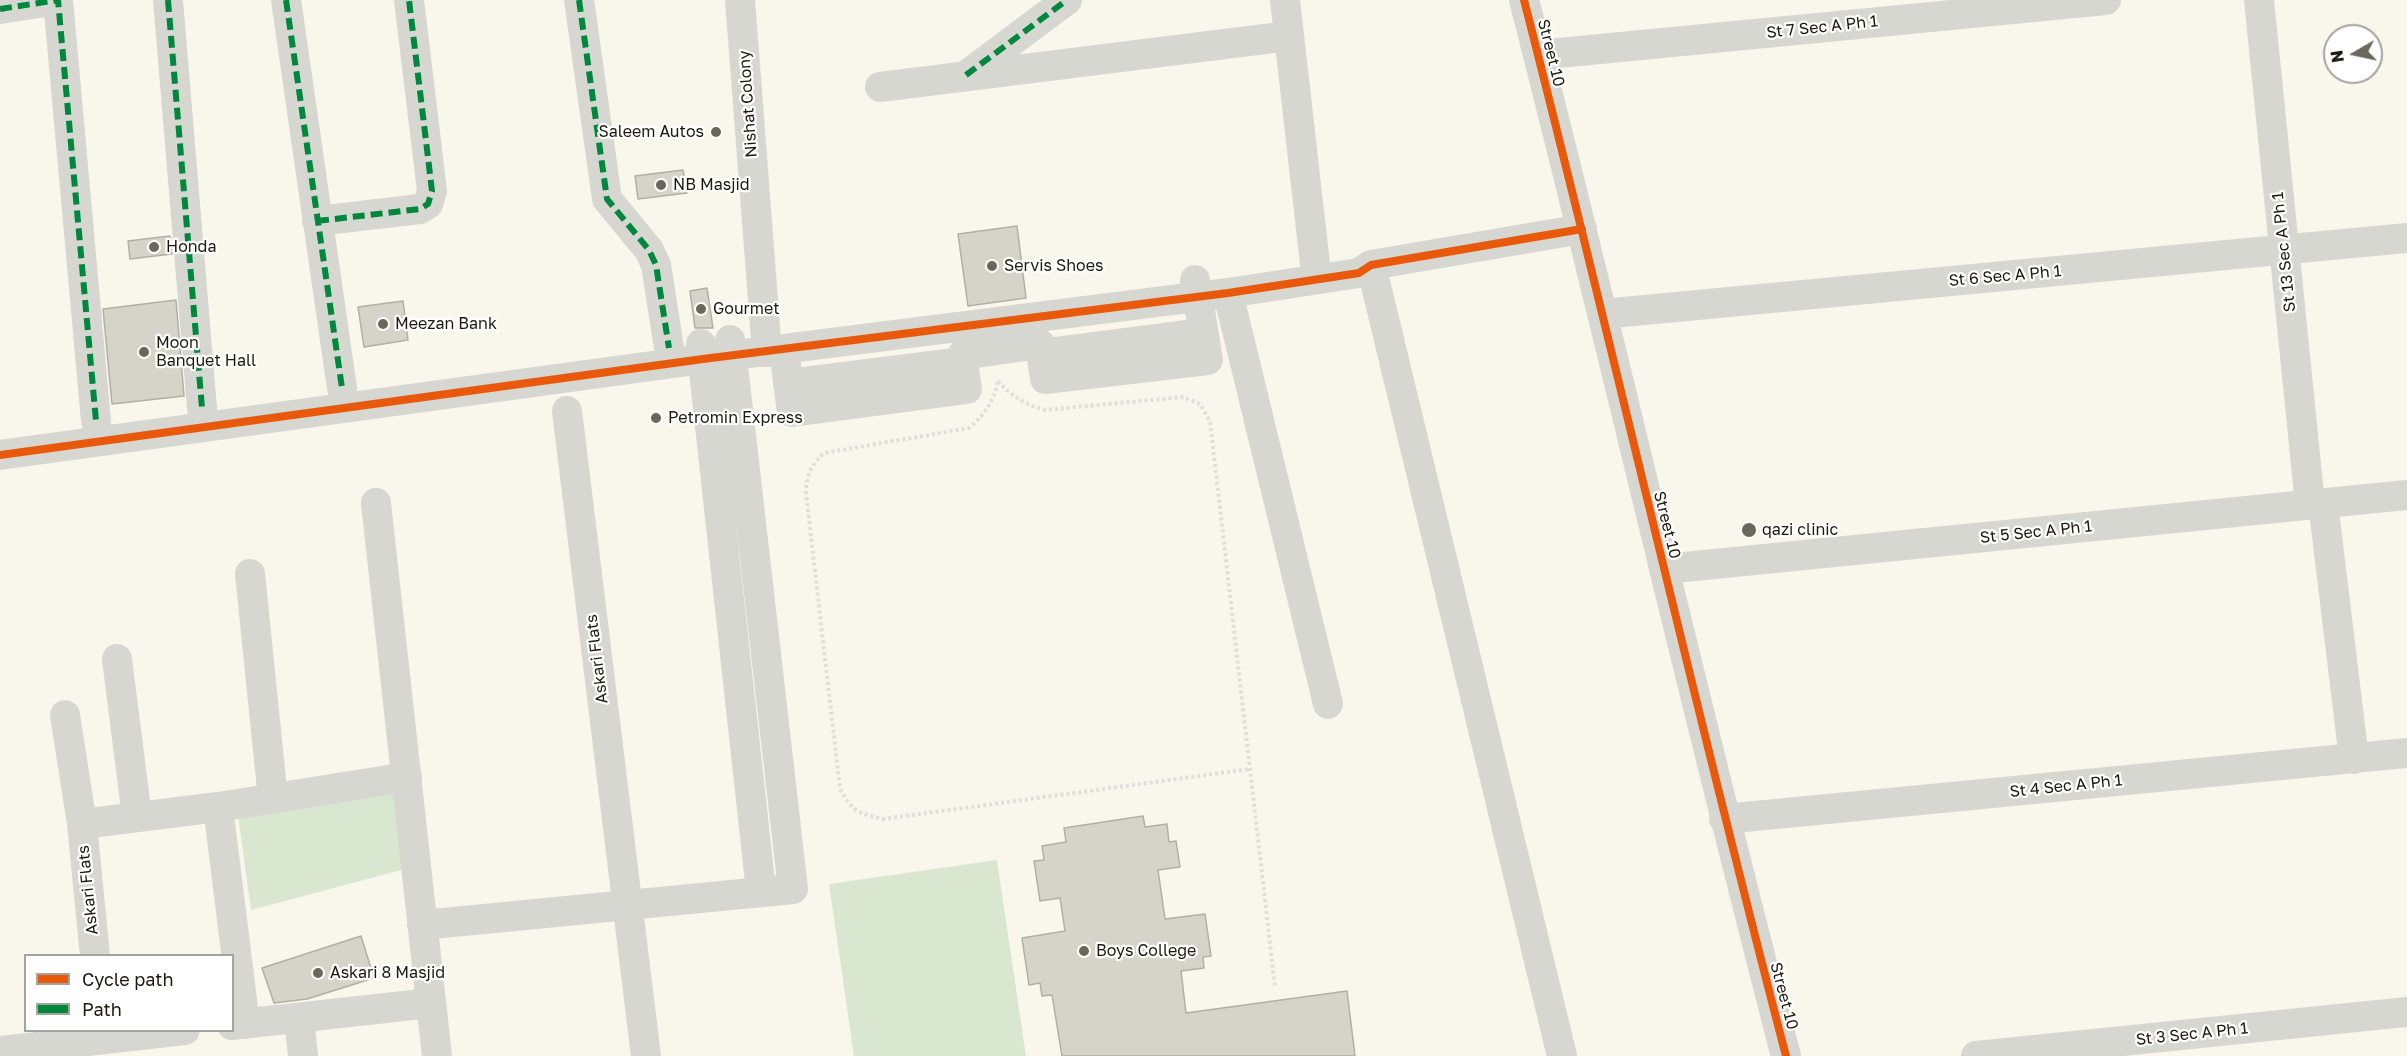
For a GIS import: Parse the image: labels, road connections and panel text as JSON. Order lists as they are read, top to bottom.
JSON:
{
  "streets": {
    "street": [
      "St 7 Sec A Ph 1",
      "Street 10",
      "Nishat Colony",
      "St 13 Sec A Ph 1",
      "St 6 Sec A Ph 1",
      "St 5 Sec A Ph 1",
      "Askari Flats",
      "St 4 Sec A Ph 1",
      "St 3 Sec A Ph 1"
    ]
  },
  "crossings": [
    ["St 7 Sec A Ph 1", "Street 10"],
    ["Street 10", "St 6 Sec A Ph 1"],
    ["Street 10", "St 5 Sec A Ph 1"],
    ["Street 10", "St 4 Sec A Ph 1"],
    ["St 13 Sec A Ph 1", "St 6 Sec A Ph 1"],
    ["St 13 Sec A Ph 1", "St 5 Sec A Ph 1"],
    ["St 13 Sec A Ph 1", "St 4 Sec A Ph 1"]
  ],
  "places": [
    "Saleem Autos",
    "NB Masjid",
    "Honda",
    "Servis Shoes",
    "Gourmet",
    "Meezan Bank",
    "Moon Banquet Hall",
    "Petromin Express",
    "qazi clinic",
    "Boys College",
    "Askari 8 Masjid"
  ],
  "legend": ["Cycle path", "Path"],
  "north": "left"
}
